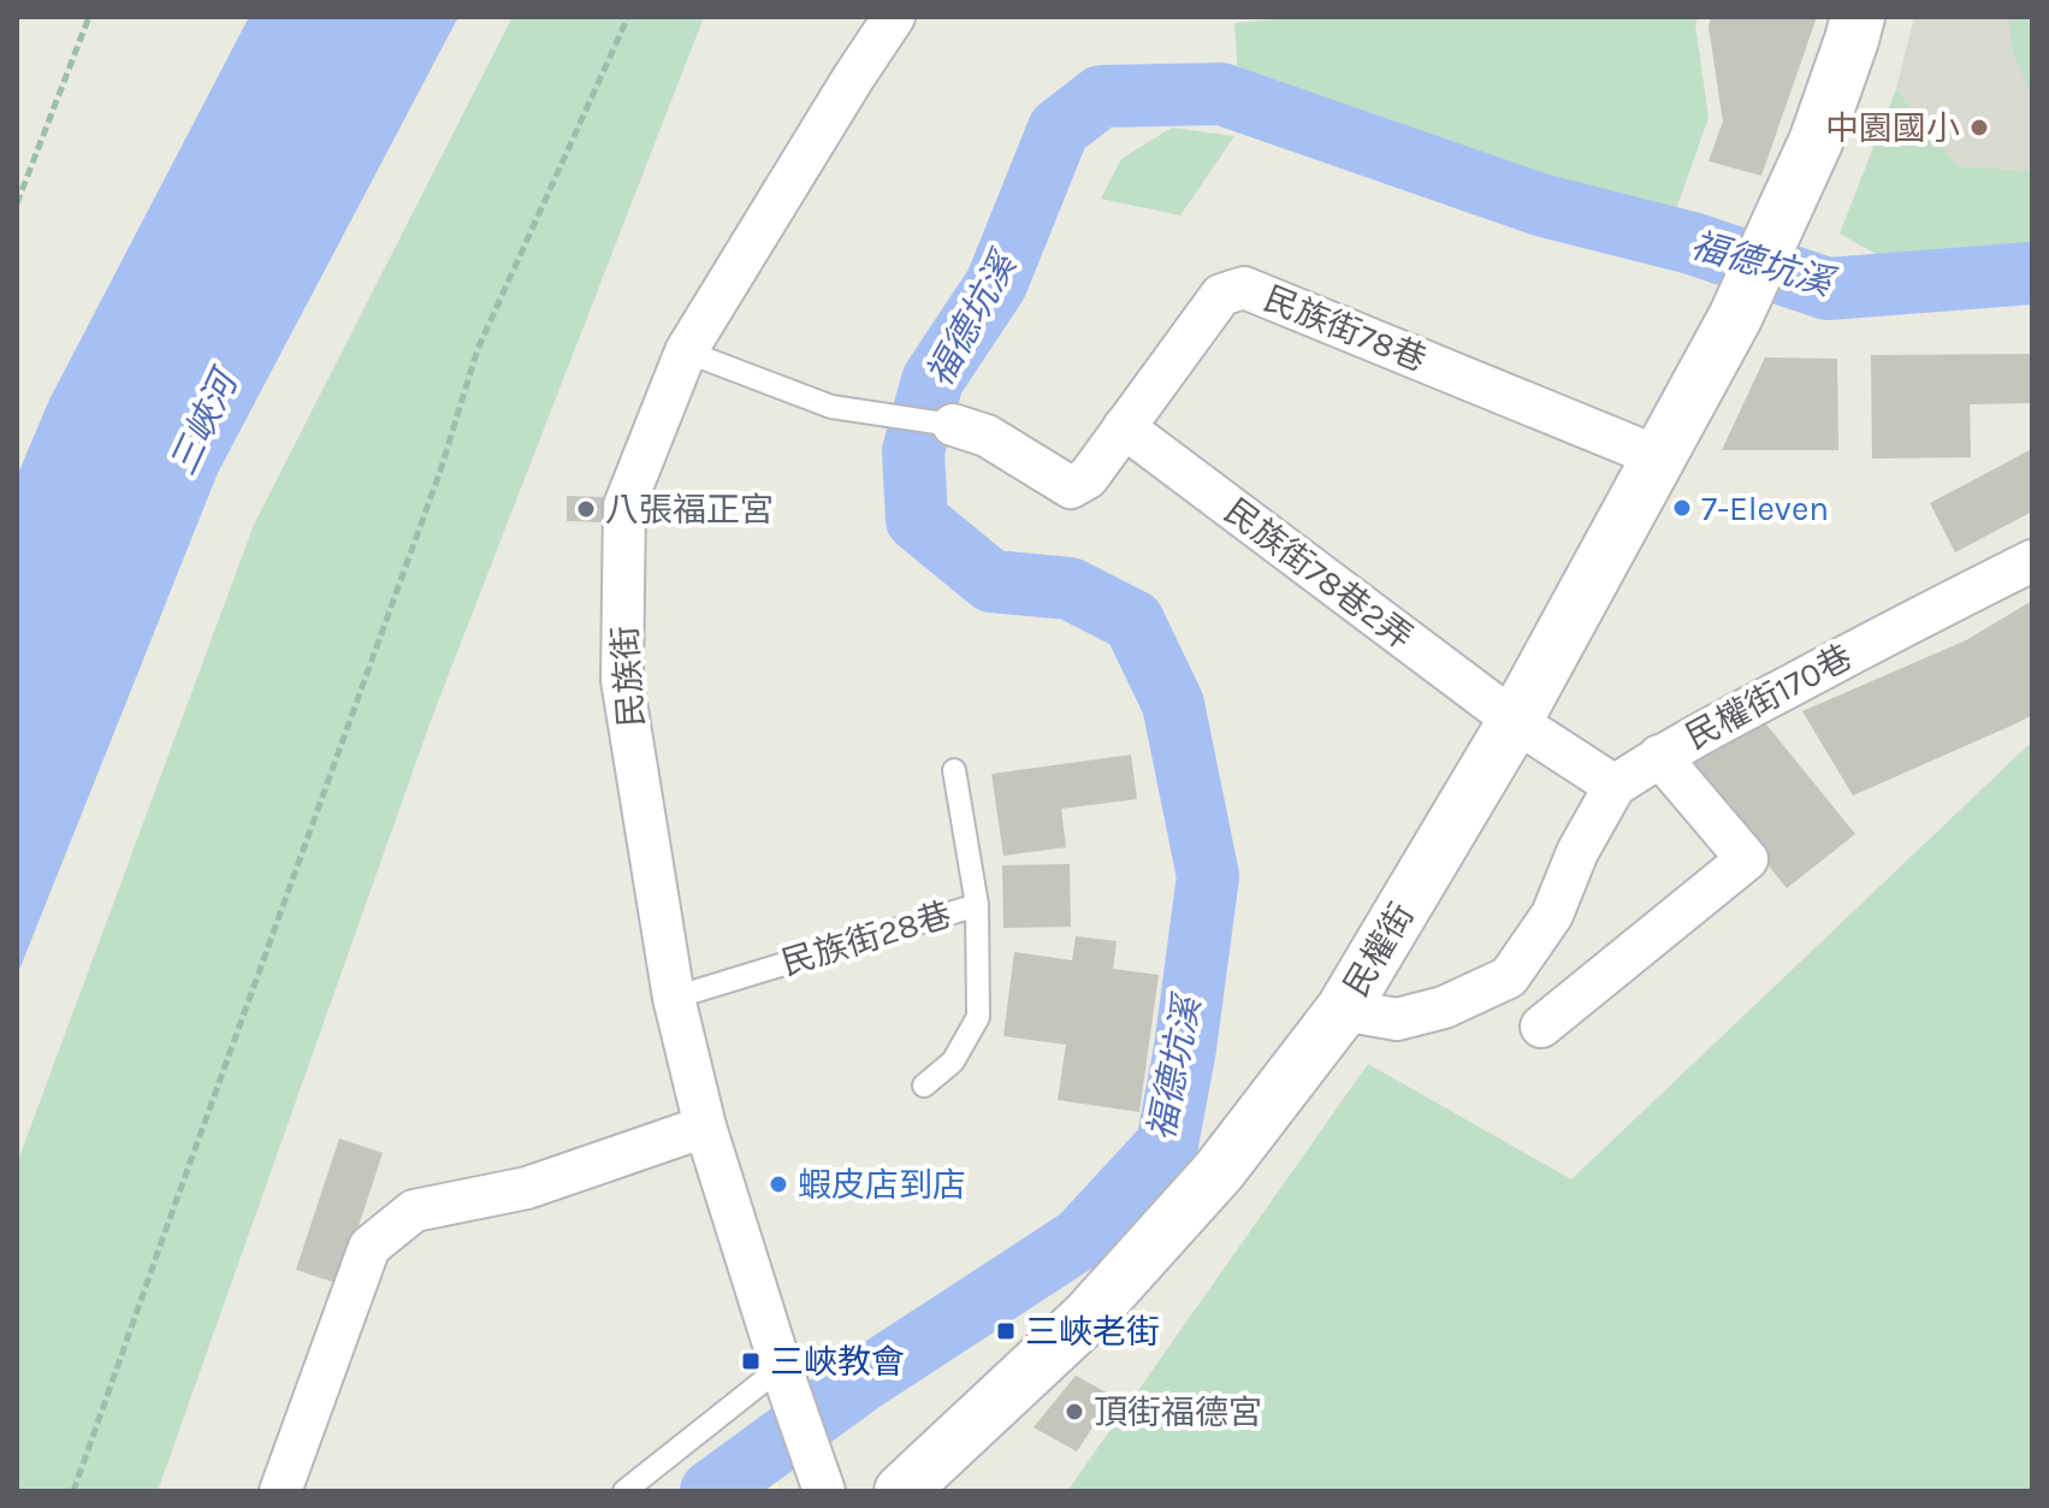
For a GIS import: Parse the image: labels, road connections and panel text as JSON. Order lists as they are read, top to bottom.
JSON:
{
  "streets": {
    "street": [
      "民族街78巷",
      "民族街78巷2弄",
      "民族街",
      "民權街170巷",
      "民權街"
    ],
    "lane": ["民族街28巷"]
  },
  "crossings": [
    ["民族街78巷", "民族街78巷2弄"],
    ["民族街78巷", "民權街"],
    ["民族街78巷2弄", "民權街"],
    ["民族街", "民族街28巷"]
  ],
  "water": ["福德坑溪", "三峽河"],
  "places": {
    "other": [
      "中園國小",
      "7-Eleven",
      "八張福正宮",
      "蝦皮店到店",
      "頂街福德宮"
    ],
    "transit": ["三峽老街", "三峽教會"]
  }
}
